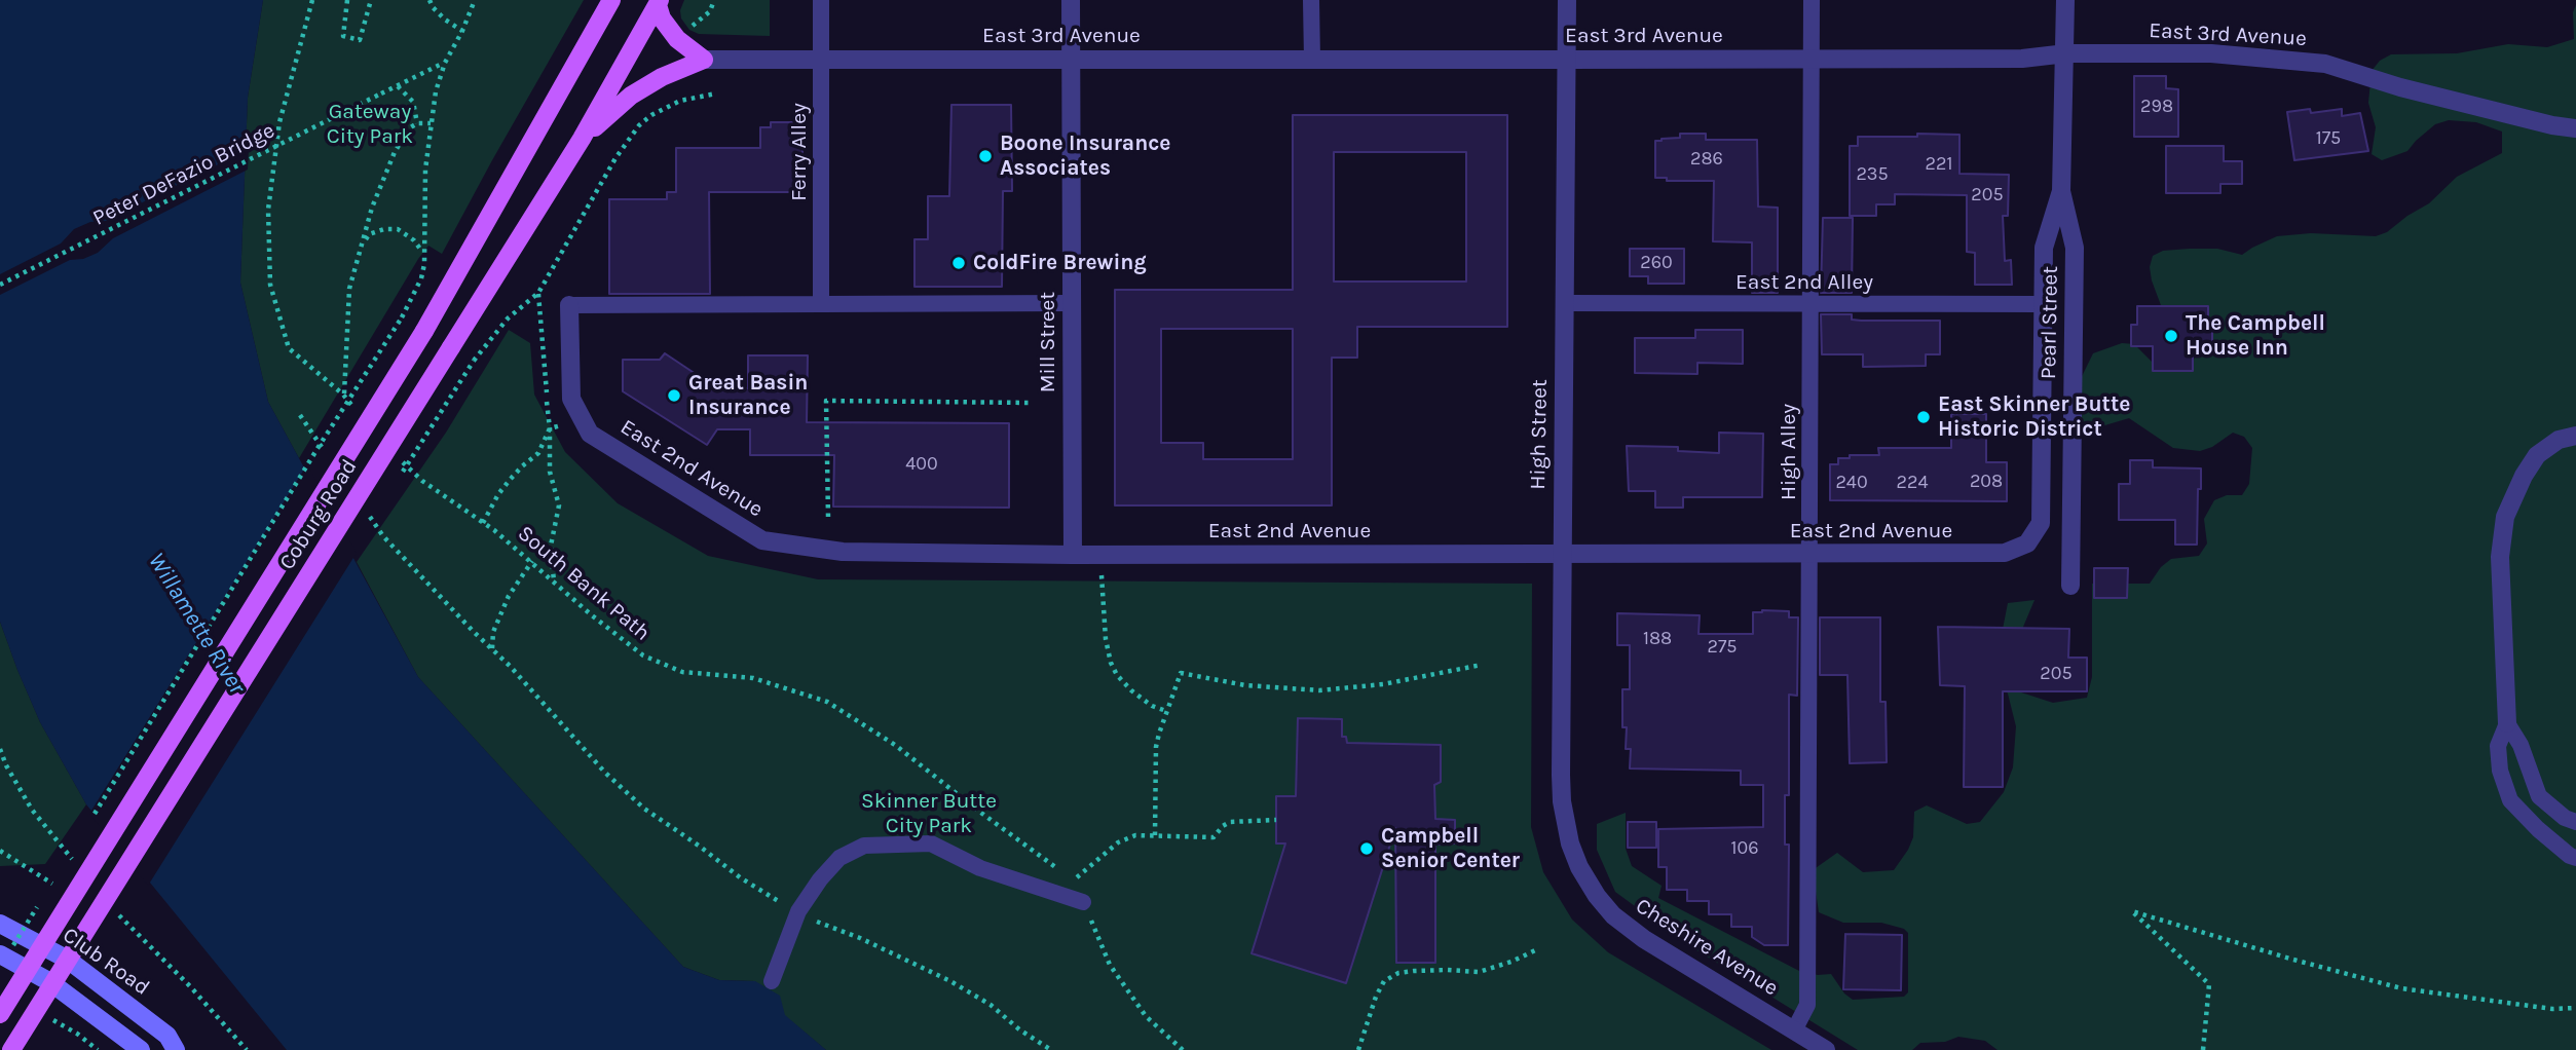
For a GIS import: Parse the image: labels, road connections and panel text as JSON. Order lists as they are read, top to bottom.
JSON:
{
  "streets": {
    "main road": ["Coburg Road", "Club Road"],
    "street": [
      "East 3rd Avenue",
      "Pearl Street",
      "Mill Street",
      "High Street",
      "East 2nd Avenue",
      "Cheshire Avenue"
    ],
    "lane": ["Ferry Alley", "East 2nd Alley", "High Alley"],
    "path": ["Peter DeFazio Bridge", "South Bank Path"]
  },
  "crossings": [
    ["East 3rd Avenue", "Ferry Alley"],
    ["East 3rd Avenue", "Pearl Street"],
    ["East 3rd Avenue", "Mill Street"],
    ["East 3rd Avenue", "High Street"],
    ["East 3rd Avenue", "High Alley"],
    ["East 2nd Alley", "Pearl Street"],
    ["East 2nd Alley", "High Street"],
    ["East 2nd Alley", "High Alley"],
    ["Pearl Street", "East 2nd Avenue"],
    ["Mill Street", "East 2nd Avenue"],
    ["High Street", "East 2nd Avenue"],
    ["High Street", "Cheshire Avenue"],
    ["High Alley", "East 2nd Avenue"],
    ["High Alley", "Cheshire Avenue"]
  ],
  "water": ["Willamette River"],
  "parks": ["Gateway City Park", "Skinner Butte City Park"],
  "places": [
    "Boone Insurance Associates",
    "ColdFire Brewing",
    "The Campbell House Inn",
    "Great Basin Insurance",
    "East Skinner Butte Historic District",
    "Campbell Senior Center"
  ],
  "house_numbers": [
    "298",
    "175",
    "286",
    "221",
    "235",
    "205",
    "260",
    "400",
    "208",
    "240",
    "224",
    "188",
    "275",
    "205",
    "106"
  ]
}
